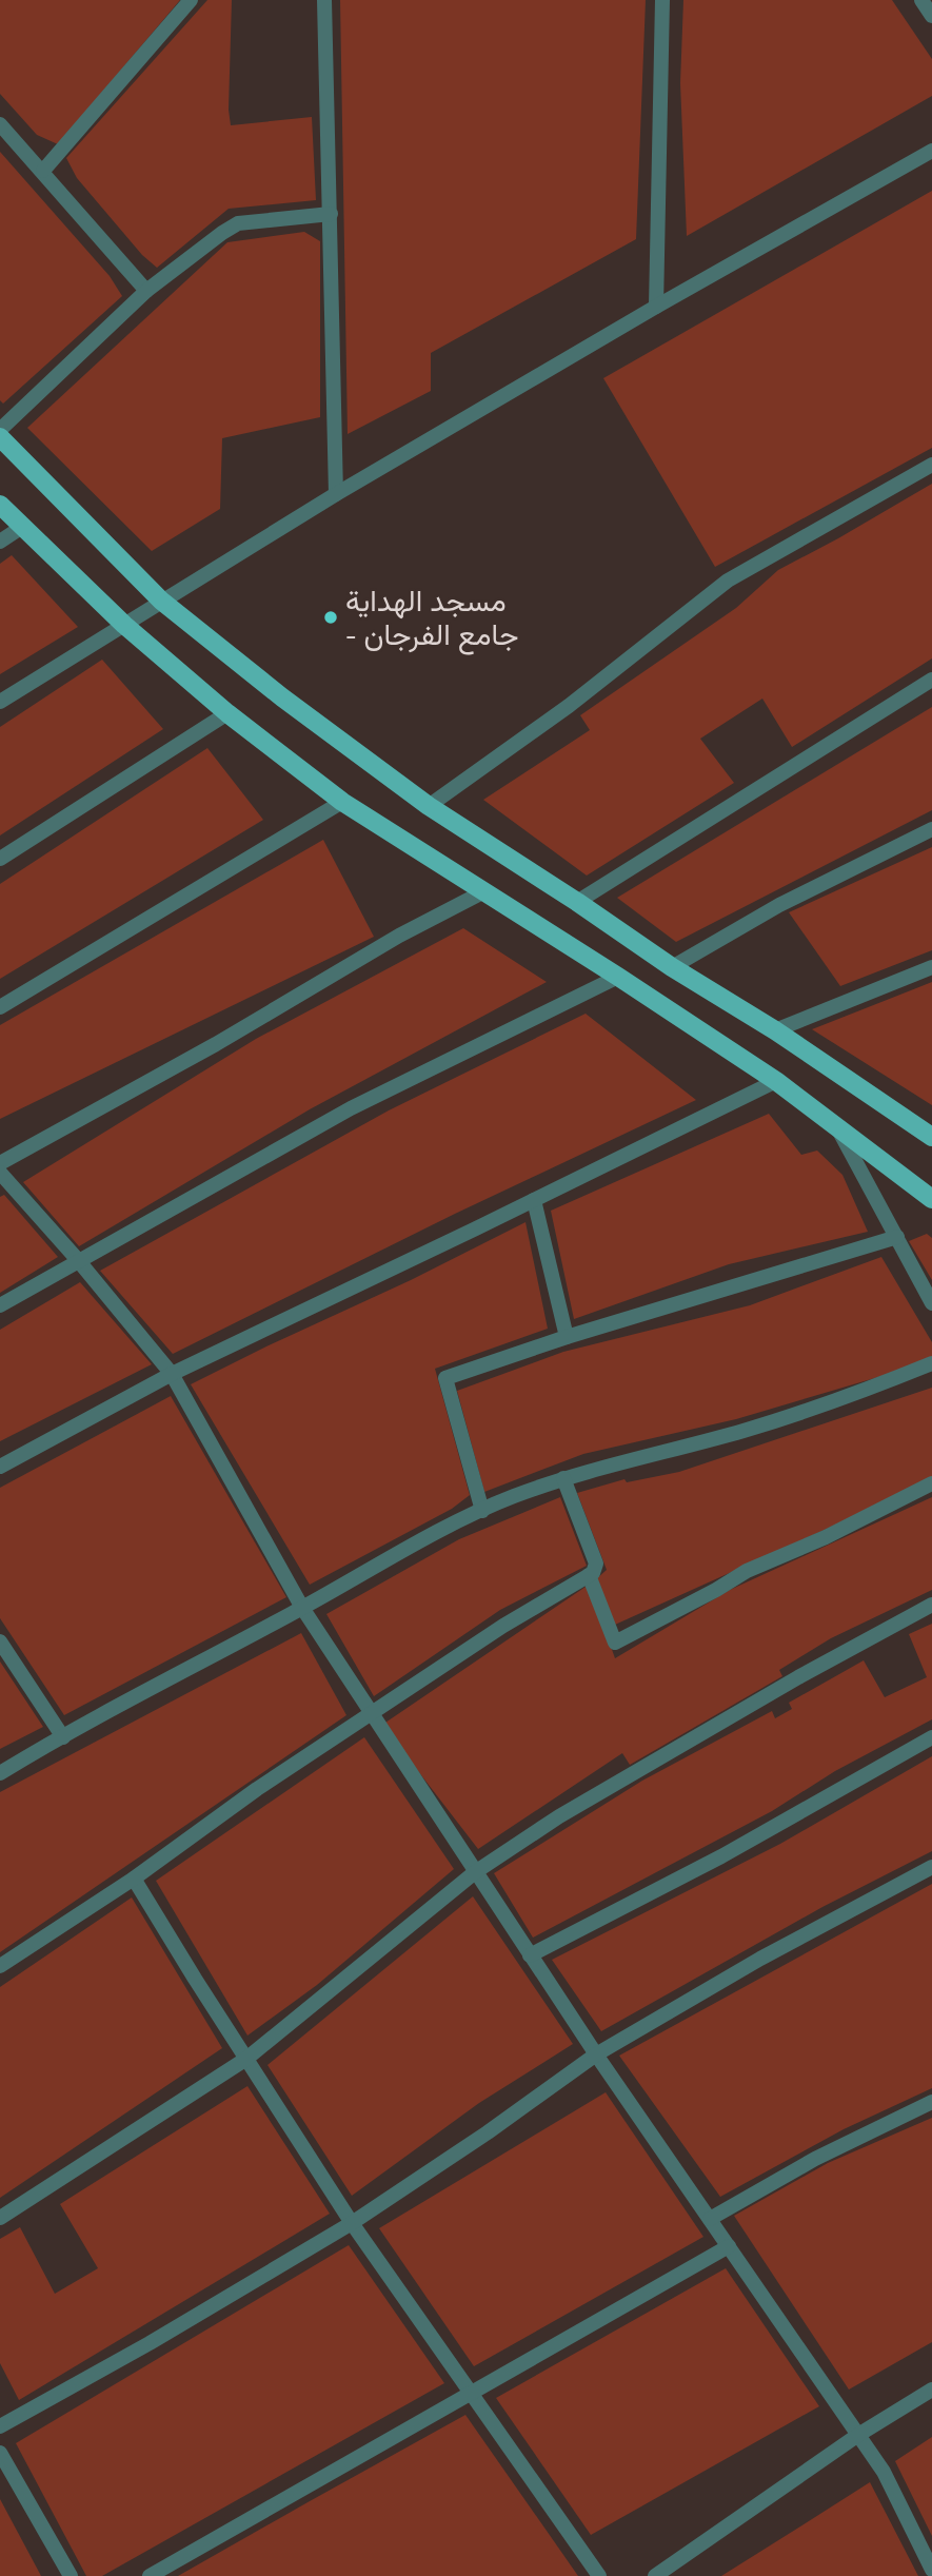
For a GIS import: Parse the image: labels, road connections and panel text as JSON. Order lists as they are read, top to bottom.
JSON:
{
  "places": ["مسجد الهداية - جامع الفرجان"]
}
